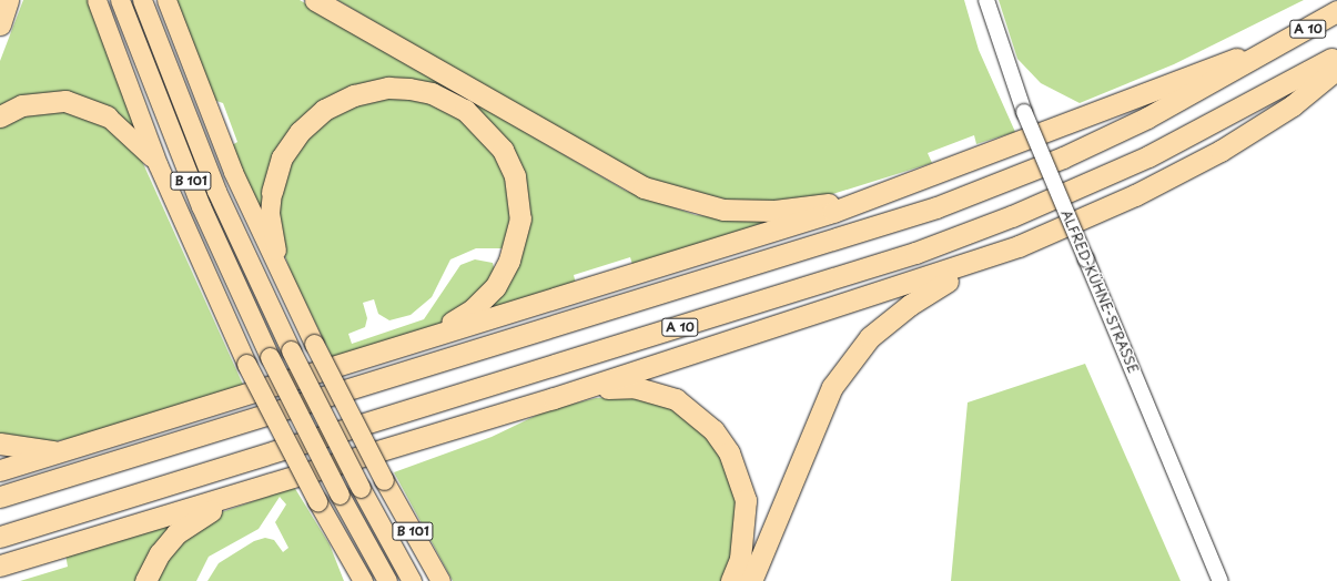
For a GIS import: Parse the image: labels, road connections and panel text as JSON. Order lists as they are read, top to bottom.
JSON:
{
  "streets": {
    "highway": ["A 10", "B 101"],
    "main road": ["ALFRED-KÜHNE-STRASSE"]
  }
}
